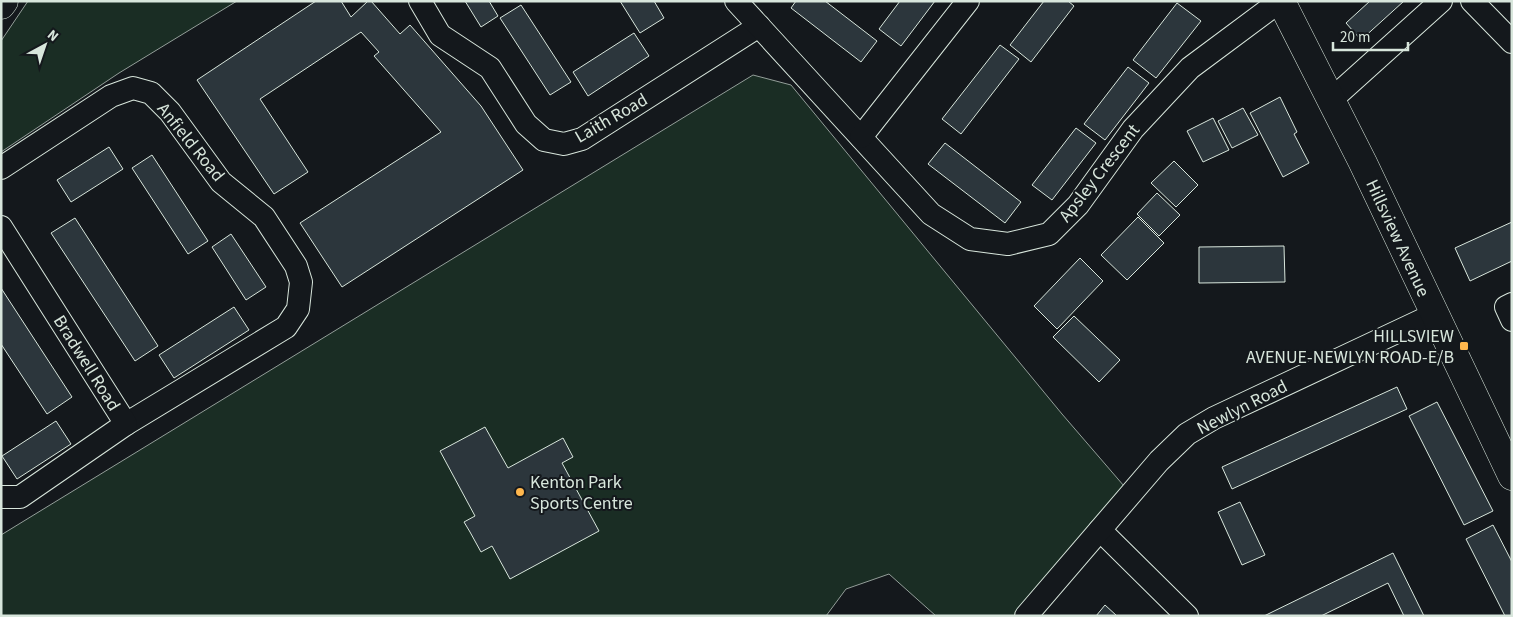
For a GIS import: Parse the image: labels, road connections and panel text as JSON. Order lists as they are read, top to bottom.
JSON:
{
  "streets": {
    "street": [
      "Laith Road",
      "Anfield Road",
      "Apsley Crescent",
      "Hillsview Avenue",
      "Bradwell Road",
      "Newlyn Road"
    ]
  },
  "crossings": [
    ["Laith Road", "Apsley Crescent"],
    ["Anfield Road", "Bradwell Road"],
    ["Apsley Crescent", "Hillsview Avenue"],
    ["Hillsview Avenue", "Newlyn Road"]
  ],
  "places": {
    "transit": ["HILLSVIEW AVENUE-NEWLYN ROAD-E/B"],
    "other": ["Kenton Park Sports Centre"]
  },
  "scale_bar": "20 m",
  "north": "top right"
}
